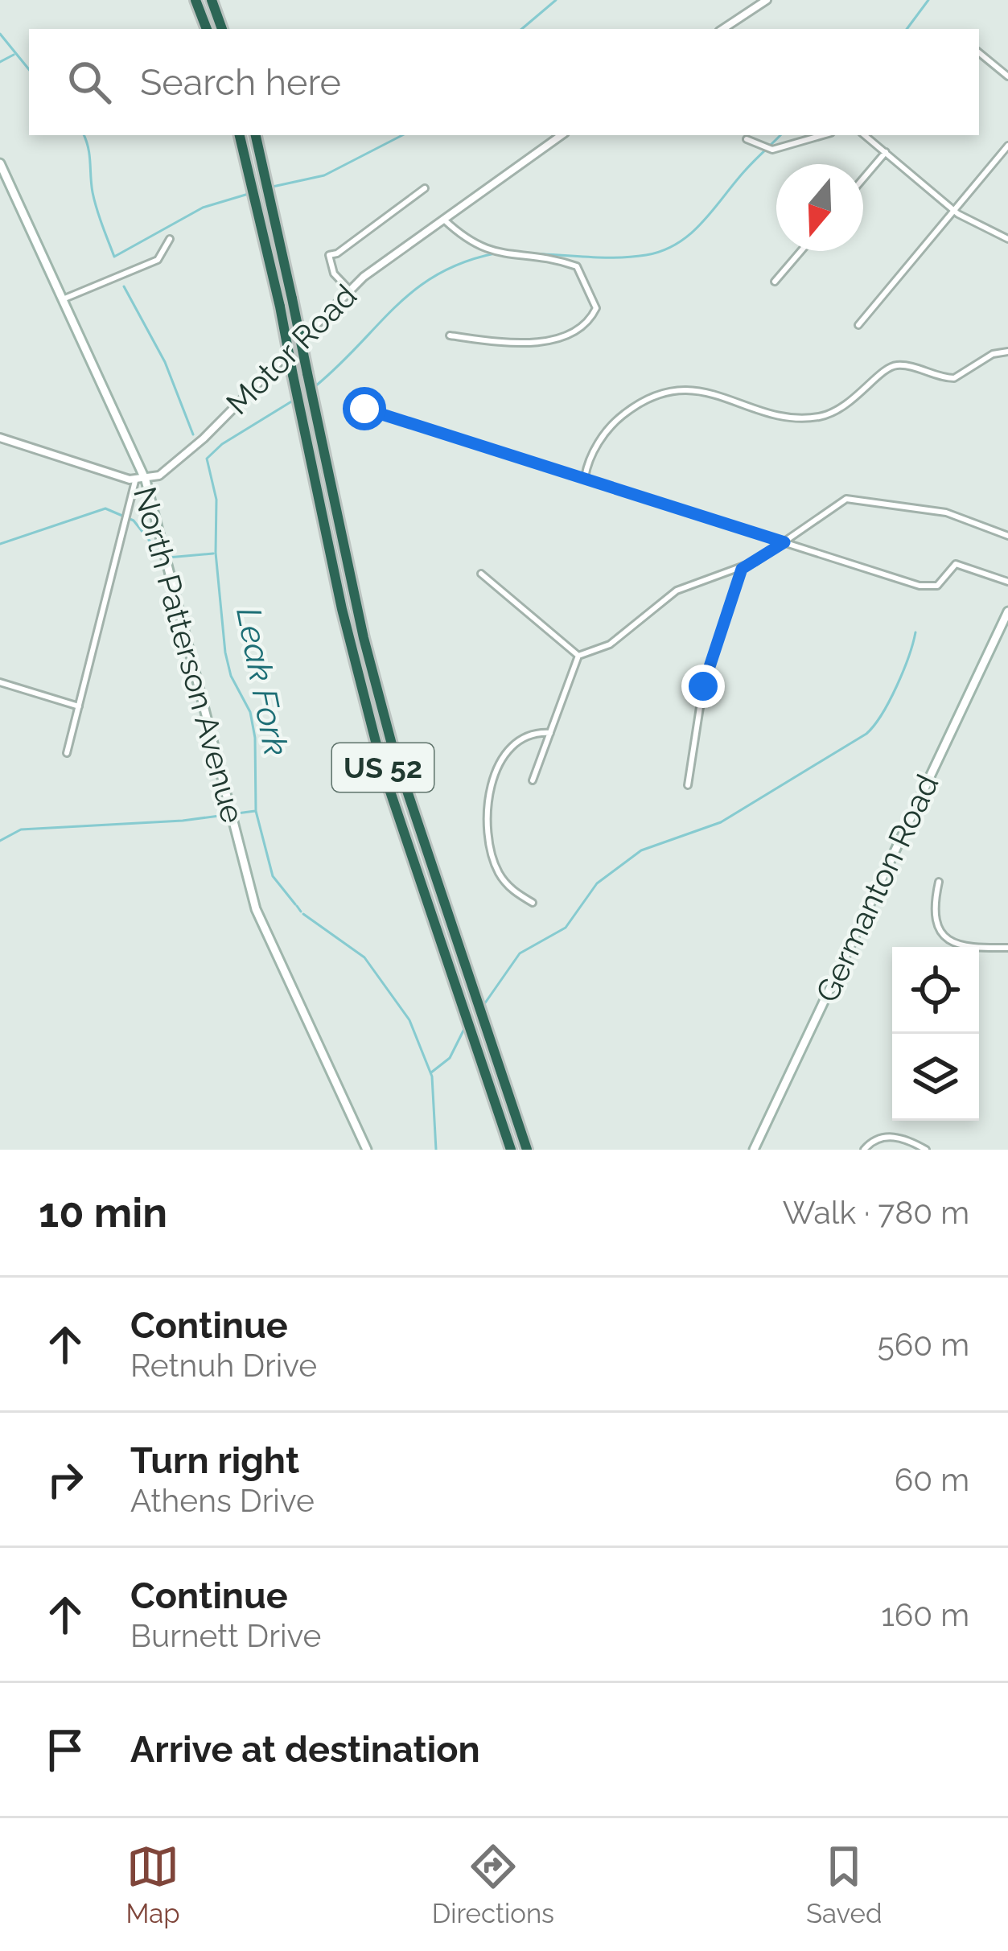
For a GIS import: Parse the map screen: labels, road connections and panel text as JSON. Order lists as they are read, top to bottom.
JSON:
{
  "streets": {
    "highway": ["US 52"],
    "main road": ["North Patterson Avenue", "Germanton Road"],
    "street": ["Motor Road"]
  },
  "crossings": [
    ["Motor Road", "North Patterson Avenue"]
  ],
  "water": ["Leak Fork"],
  "north": "bottom",
  "page": {
    "search": "Search here",
    "heading": ["10 min", "Walk · 780 m"],
    "list": [
      ["Continue", "Retnuh Drive", "560 m"],
      ["Turn right", "Athens Drive", "60 m"],
      ["Continue", "Burnett Drive", "160 m"],
      "Arrive at destination"
    ],
    "nav": ["Map", "Directions", "Saved"]
  }
}
